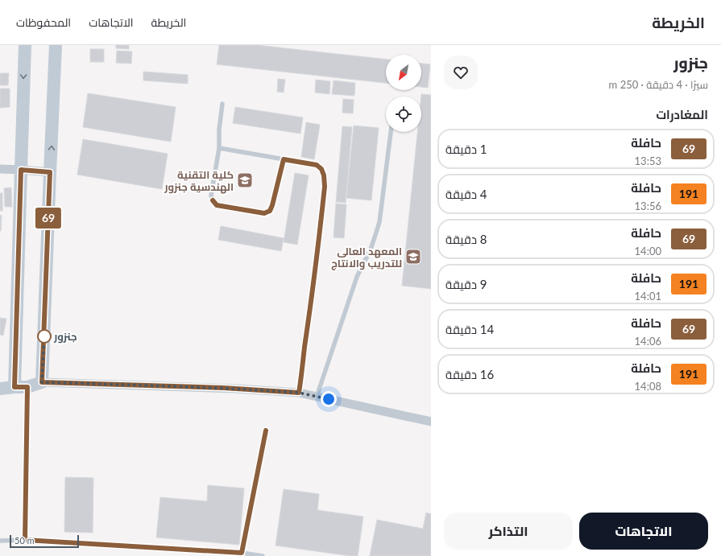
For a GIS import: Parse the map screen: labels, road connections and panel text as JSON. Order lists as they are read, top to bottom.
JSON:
{
  "places": {
    "school or university": ["كلية التقنية الهندسية جنزور", "المعهد العالي للتدريب والانتاج"],
    "other": ["جنزور"]
  },
  "lines": ["bus line 69"],
  "scale_bar": "50 m",
  "north": "bottom left",
  "page": {
    "header": "الخريطة",
    "nav": ["الخريطة", "الاتجاهات", "المحفوظات"],
    "heading": [
      ["جنزور", "سيرًا · 4 دقيقة · 250 m"],
      "المغادرات"
    ],
    "on_map": "69",
    "list": [
      {
        "mark": "69",
        "name": "حافلة",
        "note": "13:53",
        "value": "1 دقيقة"
      },
      {
        "mark": "191",
        "name": "حافلة",
        "note": "13:56",
        "value": "4 دقيقة"
      },
      {
        "mark": "69",
        "name": "حافلة",
        "note": "14:00",
        "value": "8 دقيقة"
      },
      {
        "mark": "191",
        "name": "حافلة",
        "note": "14:01",
        "value": "9 دقيقة"
      },
      {
        "mark": "69",
        "name": "حافلة",
        "note": "14:06",
        "value": "14 دقيقة"
      },
      {
        "mark": "191",
        "name": "حافلة",
        "note": "14:08",
        "value": "16 دقيقة"
      }
    ],
    "buttons": ["الاتجاهات", "التذاكر"],
    "scale": "50 m"
  }
}
